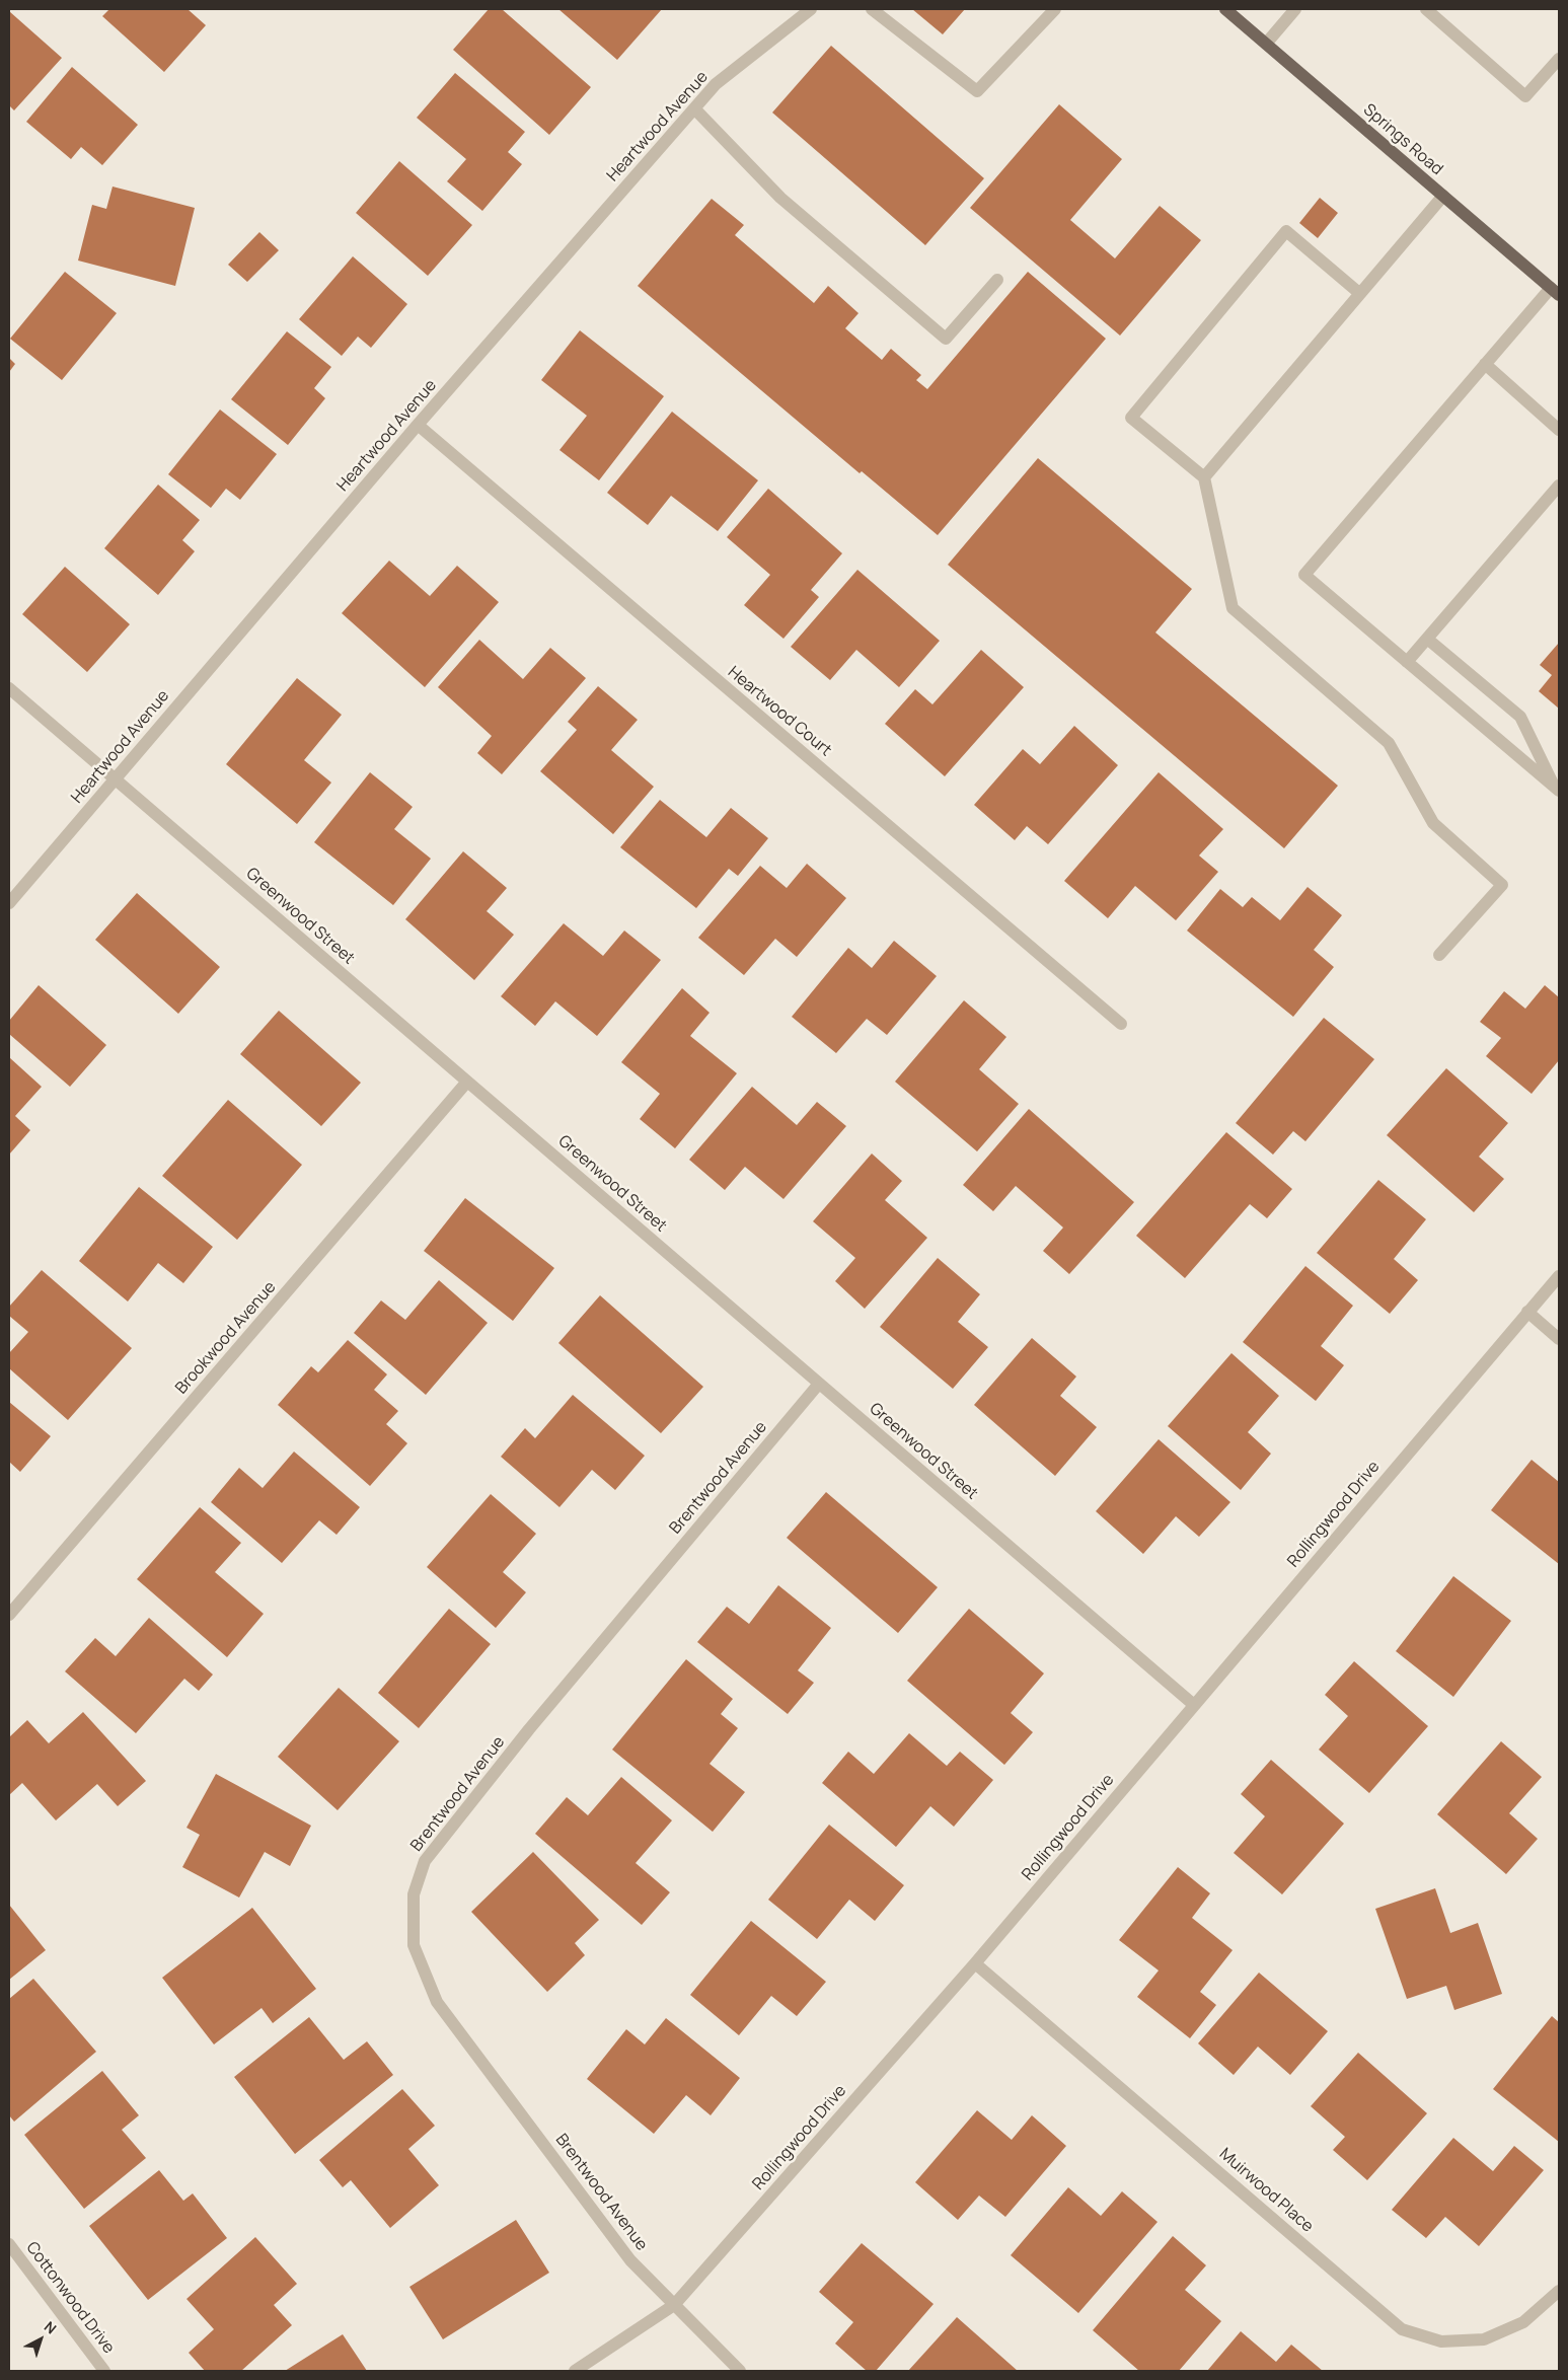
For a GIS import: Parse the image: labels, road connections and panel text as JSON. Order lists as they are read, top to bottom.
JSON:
{
  "streets": {
    "main road": ["Springs Road"],
    "street": [
      "Heartwood Avenue",
      "Heartwood Court",
      "Greenwood Street",
      "Brookwood Avenue",
      "Brentwood Avenue",
      "Rollingwood Drive",
      "Muirwood Place",
      "Cottonwood Drive"
    ]
  },
  "crossings": [
    ["Heartwood Avenue", "Heartwood Court"],
    ["Heartwood Avenue", "Greenwood Street"],
    ["Greenwood Street", "Brookwood Avenue"],
    ["Greenwood Street", "Brentwood Avenue"],
    ["Greenwood Street", "Rollingwood Drive"],
    ["Brentwood Avenue", "Rollingwood Drive"],
    ["Rollingwood Drive", "Muirwood Place"]
  ],
  "north": "top right"
}
